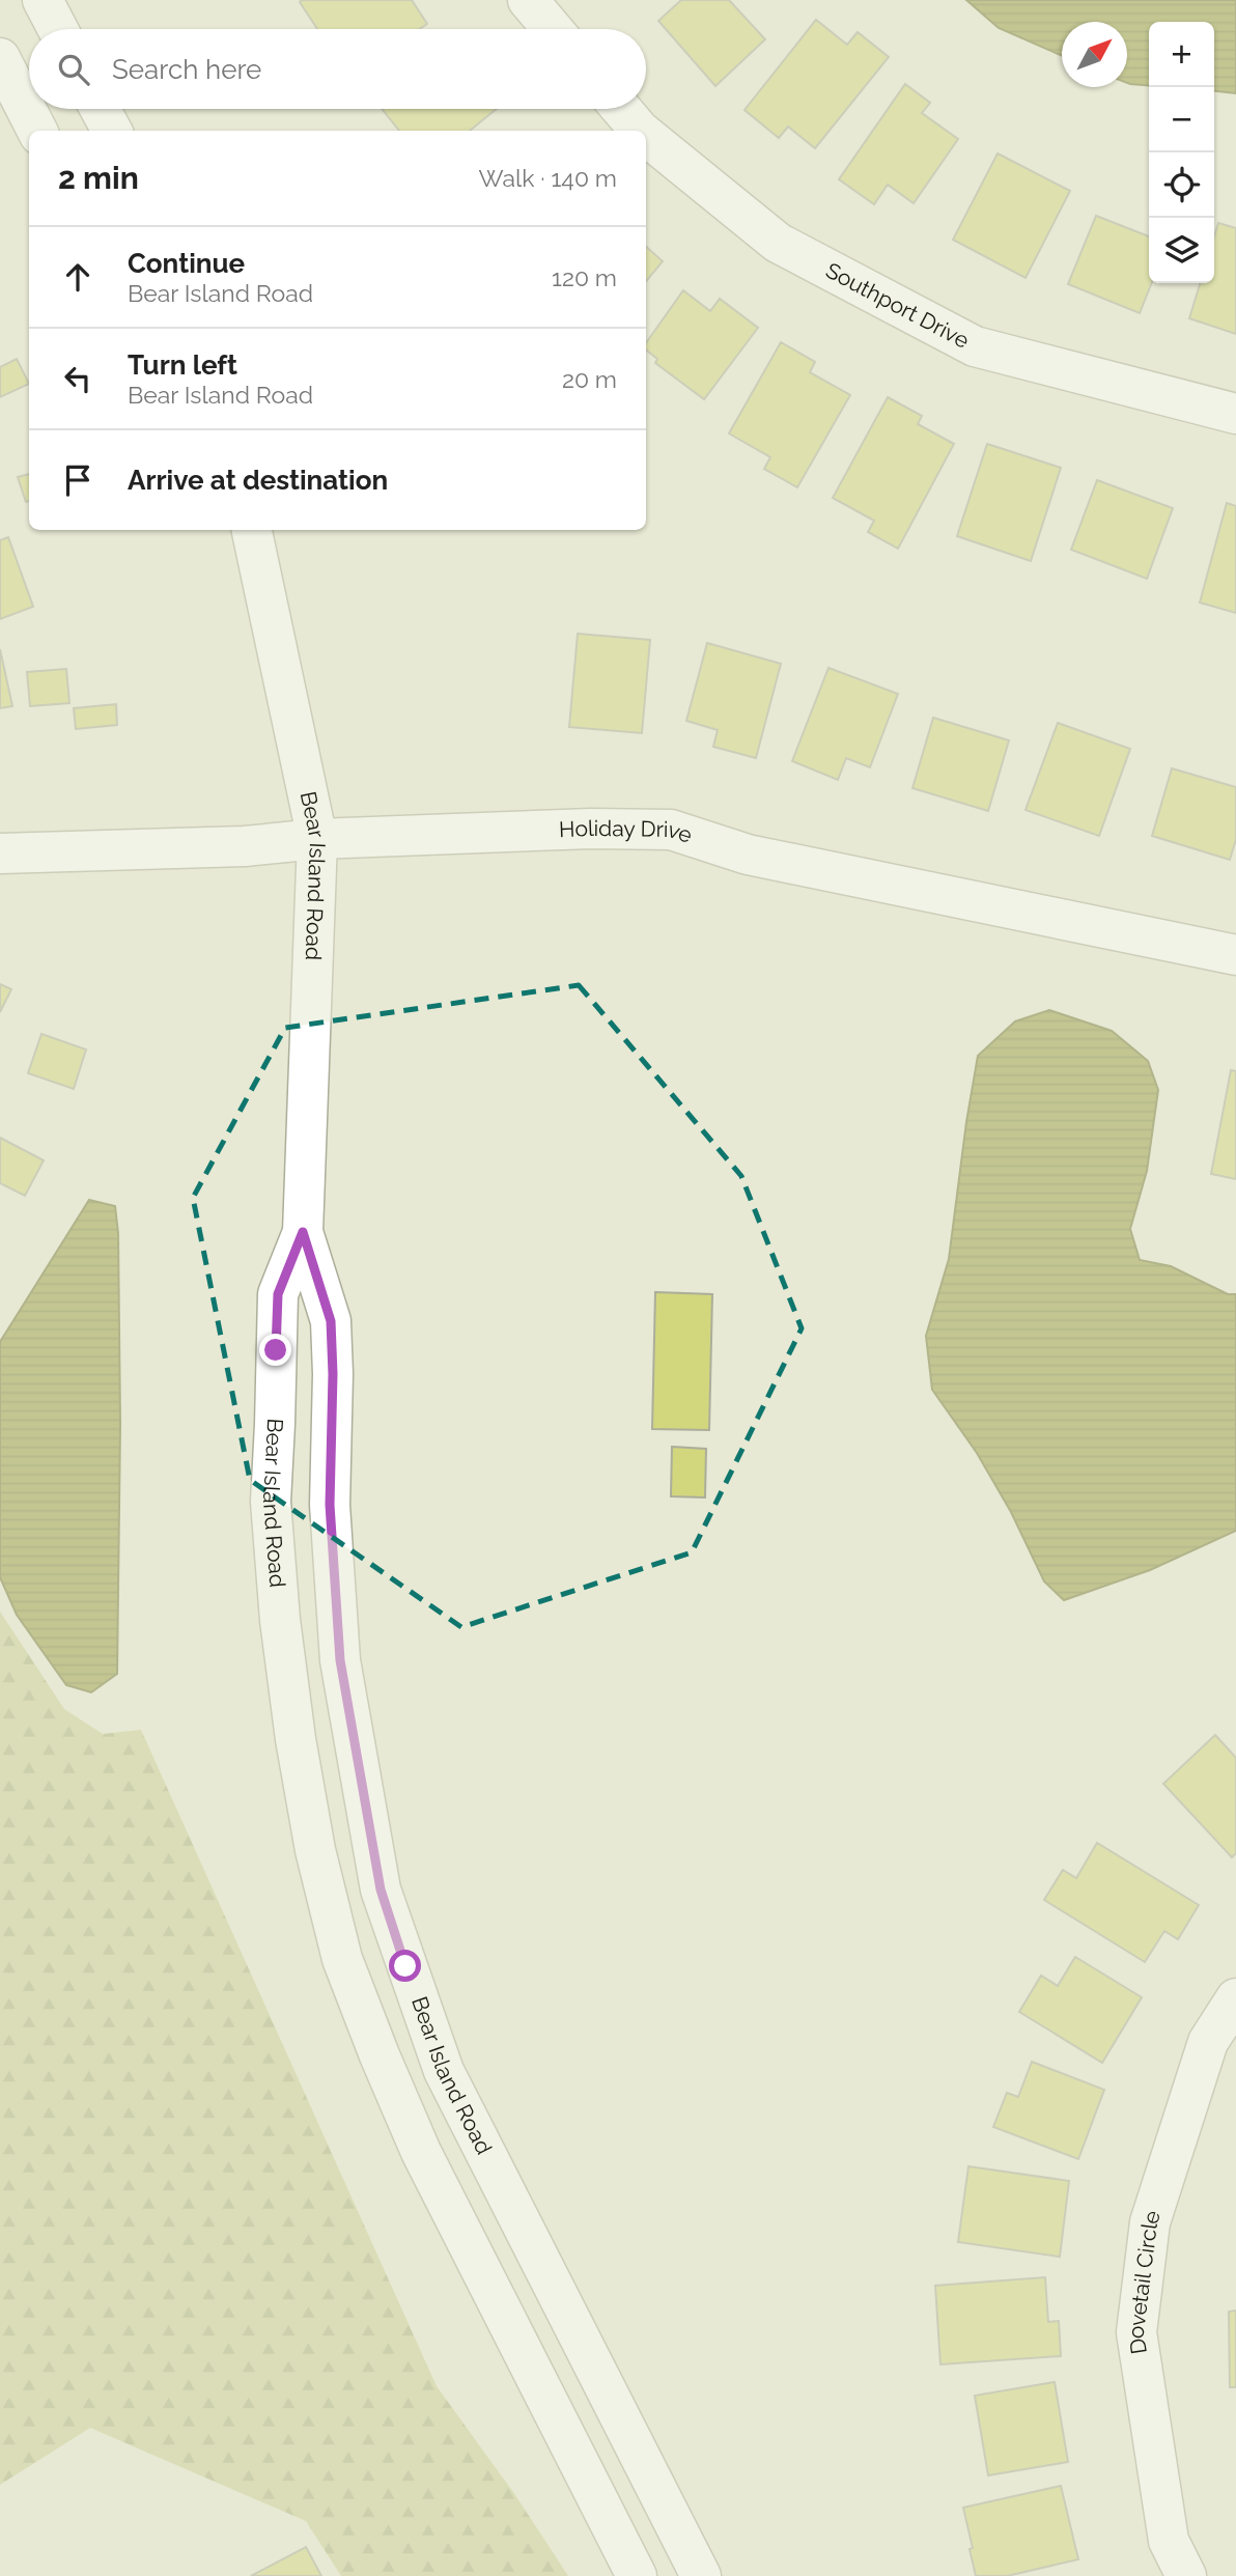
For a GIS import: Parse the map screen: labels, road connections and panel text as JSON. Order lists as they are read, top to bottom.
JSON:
{
  "streets": {
    "street": [
      "Southport Drive",
      "Holiday Drive",
      "Bear Island Road",
      "Dovetail Circle"
    ]
  },
  "crossings": [
    ["Holiday Drive", "Bear Island Road"]
  ],
  "north": "top right",
  "page": {
    "map_buttons": ["+", "−"],
    "search": "Search here",
    "heading": ["2 min", "Walk · 140 m"],
    "list": [
      ["Continue", "Bear Island Road", "120 m"],
      ["Turn left", "Bear Island Road", "20 m"],
      "Arrive at destination"
    ]
  }
}
